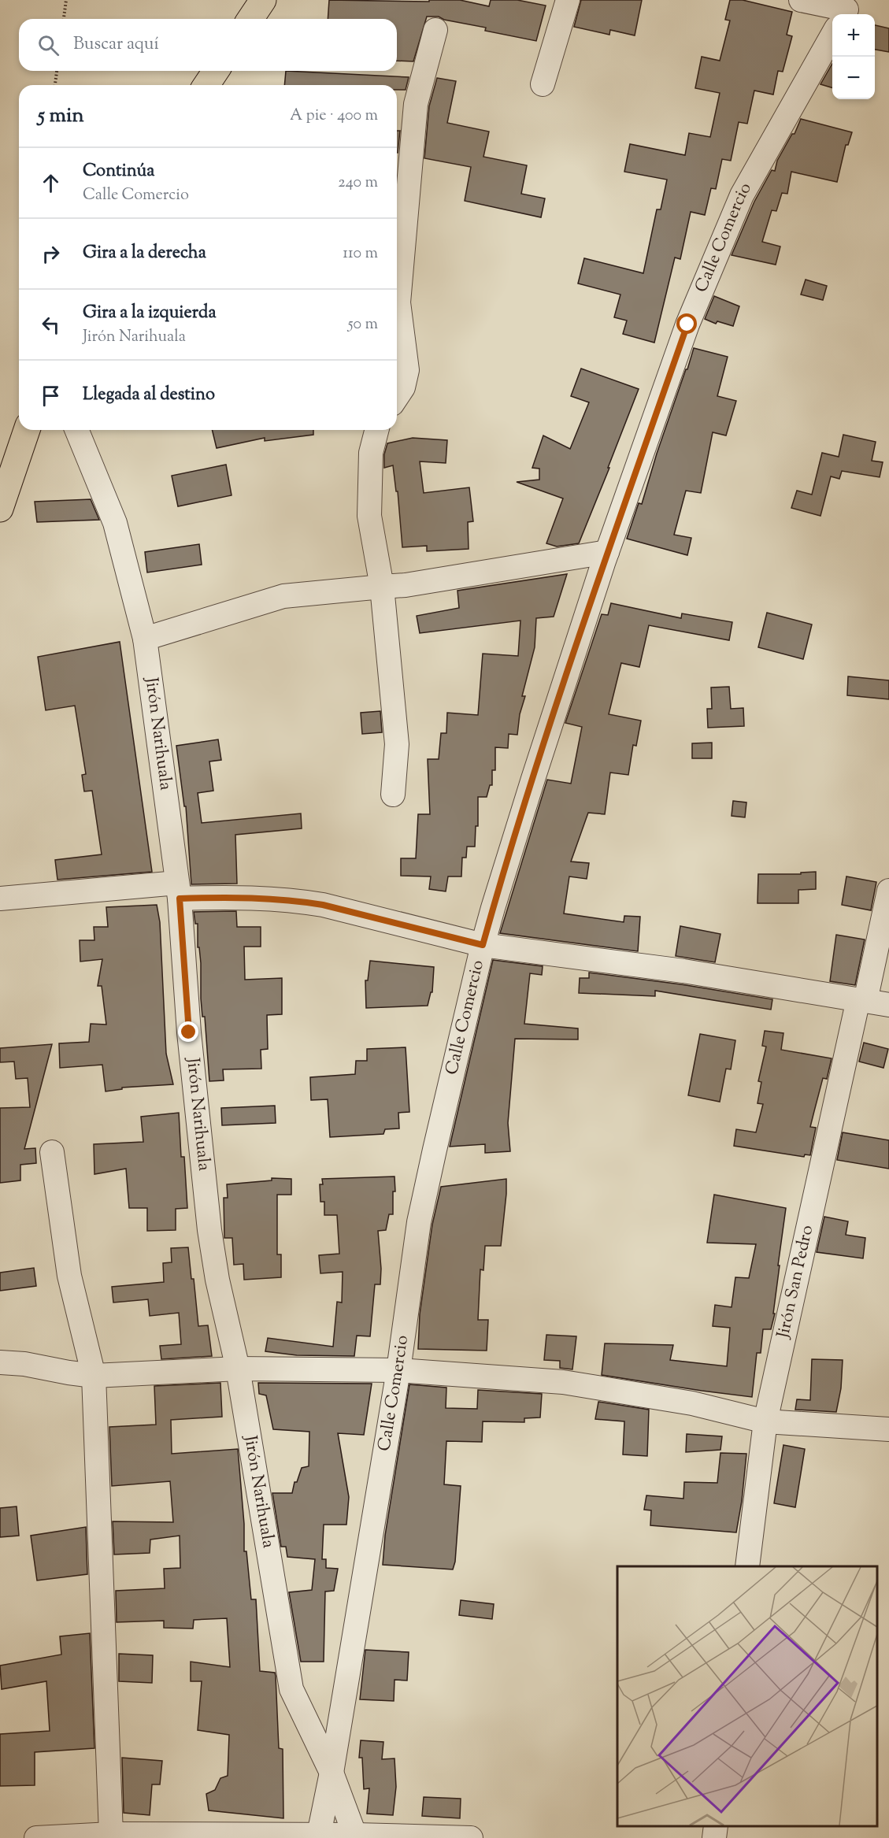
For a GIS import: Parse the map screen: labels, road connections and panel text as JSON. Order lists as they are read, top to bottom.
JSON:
{
  "streets": {
    "street": ["Calle Comercio", "Jirón Narihuala", "Jirón San Pedro"]
  },
  "crossings": [
    ["Calle Comercio", "Jirón Narihuala"]
  ],
  "page": {
    "map_buttons": ["+", "−"],
    "search": "Buscar aquí",
    "heading": ["5 min", "A pie · 400 m"],
    "list": [
      ["Continúa", "Calle Comercio", "240 m"],
      ["Gira a la derecha", "110 m"],
      ["Gira a la izquierda", "Jirón Narihuala", "50 m"],
      "Llegada al destino"
    ]
  }
}
